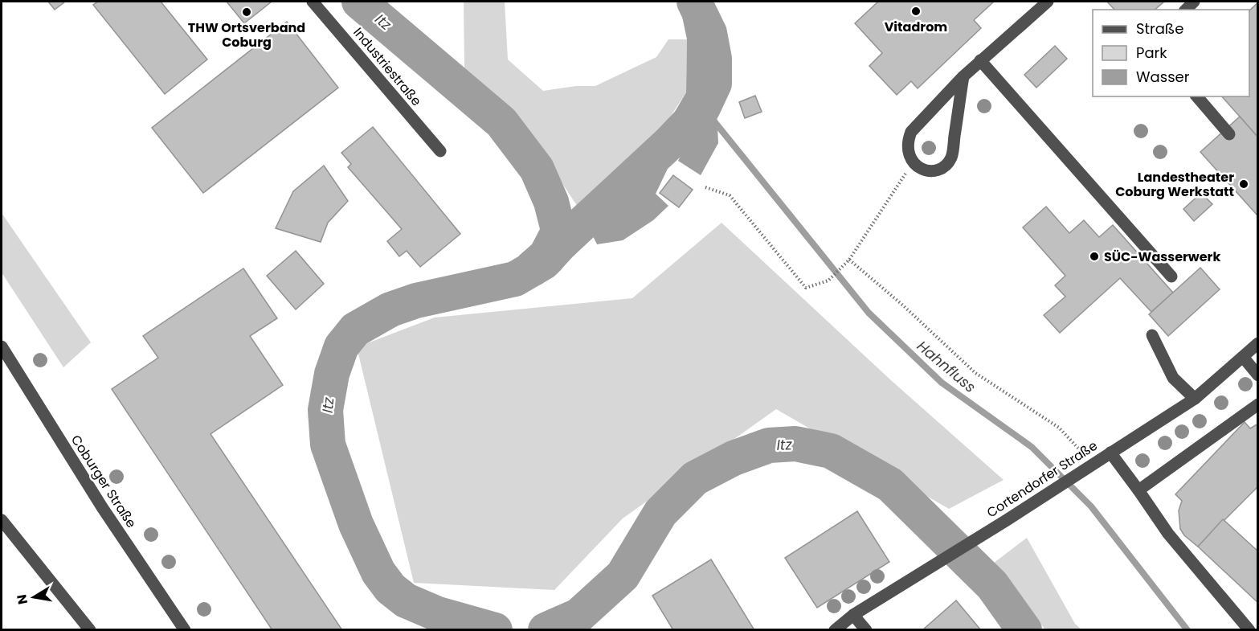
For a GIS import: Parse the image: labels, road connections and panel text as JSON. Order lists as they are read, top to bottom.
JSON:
{
  "streets": {
    "street": ["Industriestraße", "Cortendorfer Straße", "Coburger Straße"]
  },
  "water": ["Itz", "Hahnfluss"],
  "places": [
    "Vitadrom",
    "THW Ortsverband Coburg",
    "Landestheater Coburg Werkstatt",
    "SÜC-Wasserwerk"
  ],
  "legend": ["Straße", "Park", "Wasser"],
  "north": "left"
}
